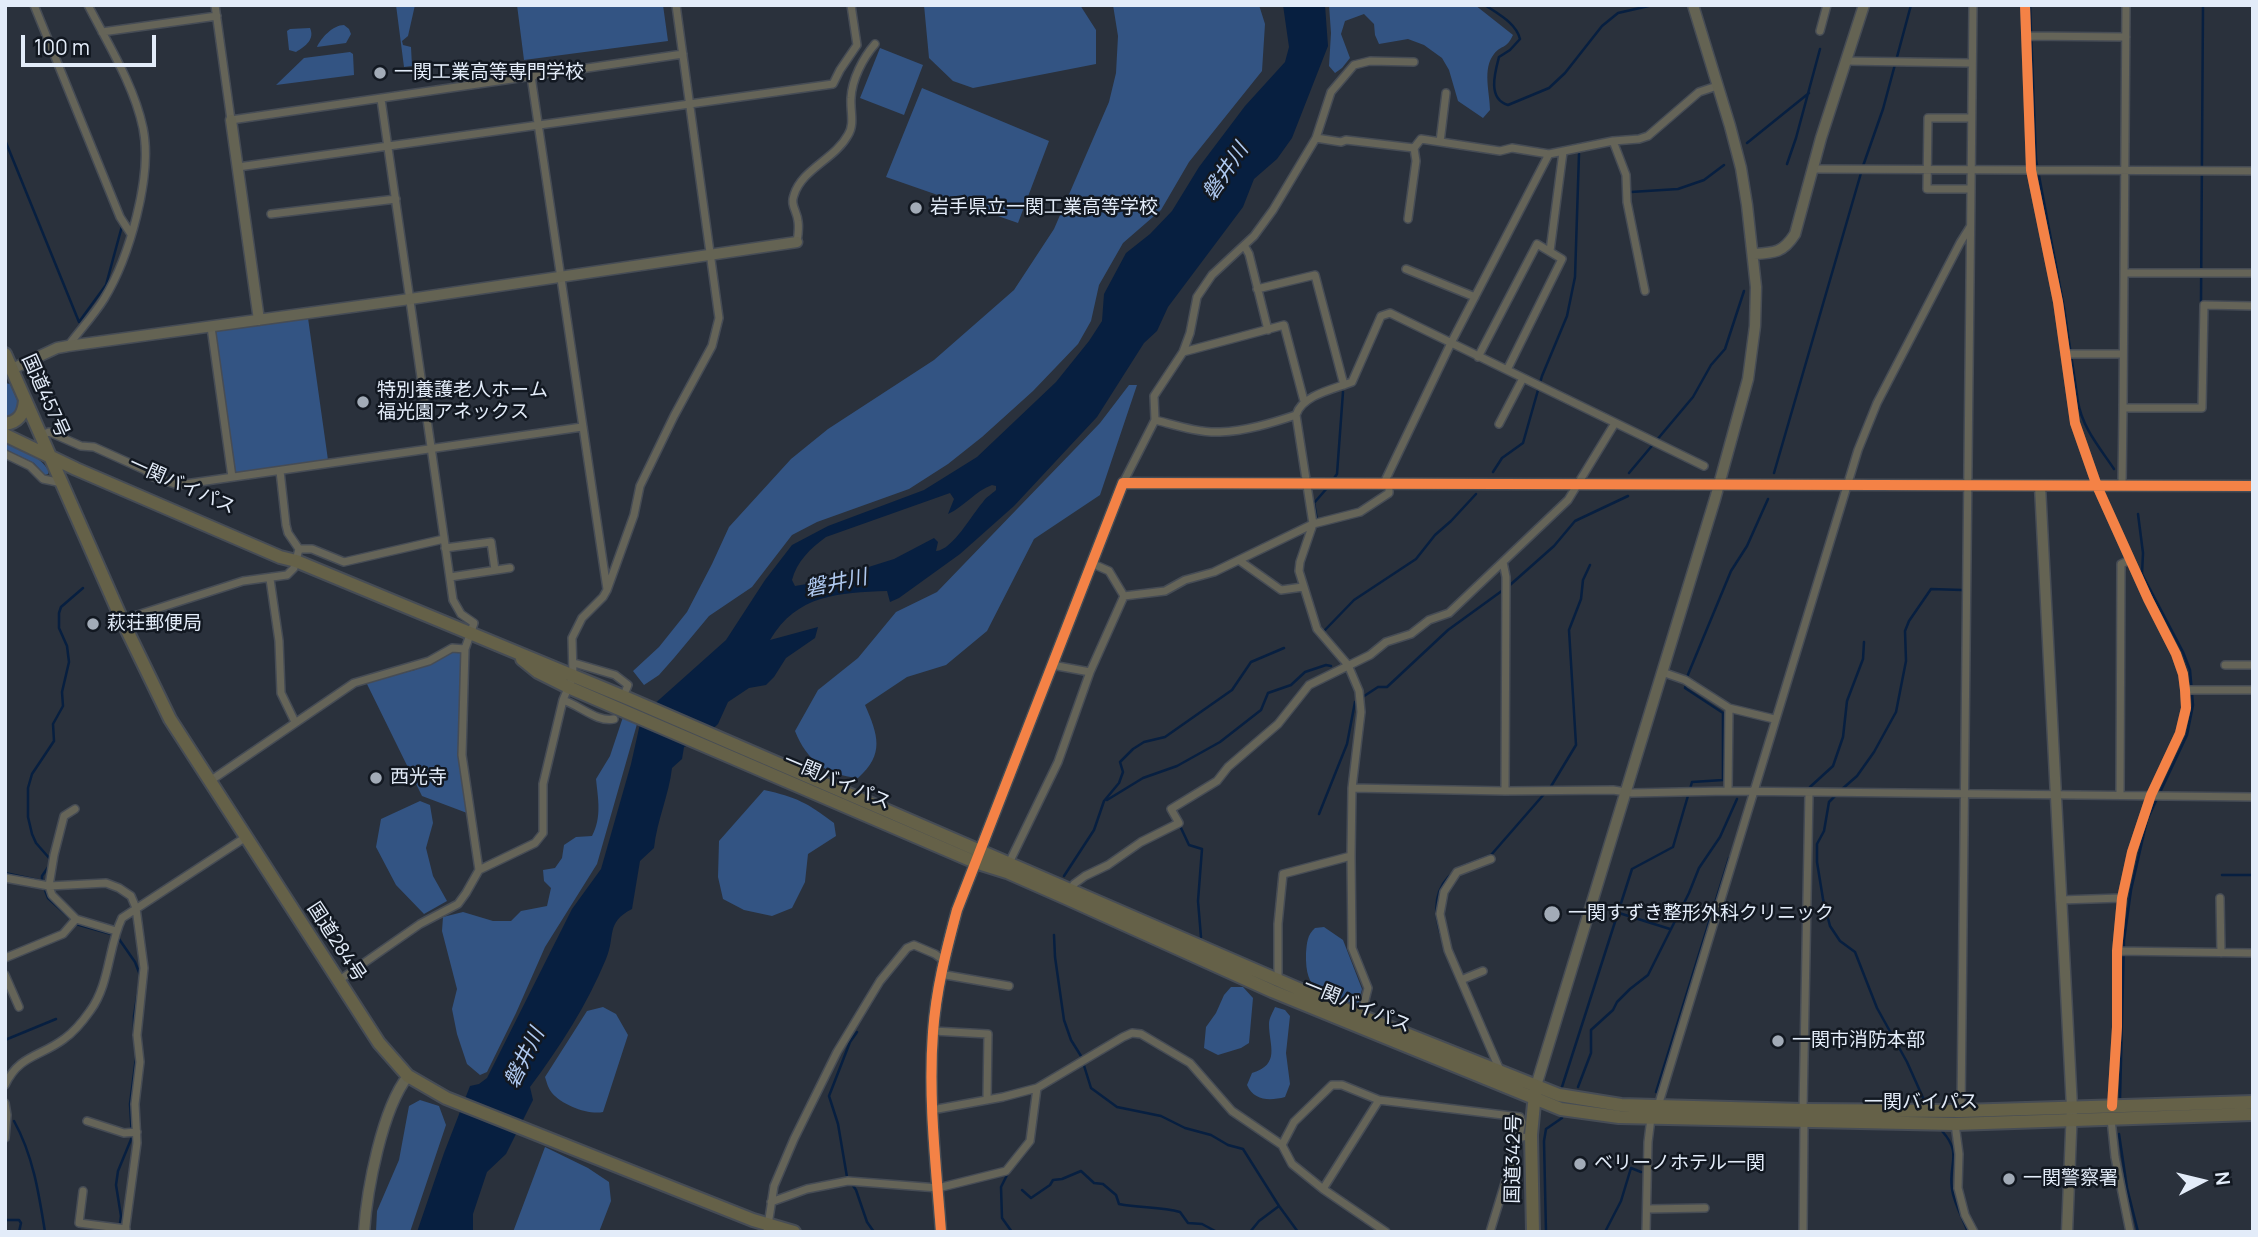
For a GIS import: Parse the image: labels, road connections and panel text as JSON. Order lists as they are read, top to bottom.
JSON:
{
  "streets": {
    "highway": [
      "国道457号",
      "一関バイパス",
      "国道284号",
      "国道342号"
    ]
  },
  "crossings": [
    ["国道457号", "一関バイパス"],
    ["国道457号", "国道284号"],
    ["一関バイパス", "国道284号"],
    ["一関バイパス", "国道342号"]
  ],
  "water": ["磐井川"],
  "places": [
    "一関工業高等専門学校",
    "岩手県立一関工業高等学校",
    "特別養護老人ホーム 福光園アネックス",
    "萩荘郵便局",
    "西光寺",
    "一関すずき整形外科クリニック",
    "一関市消防本部",
    "ベリーノホテル一関",
    "一関警察署"
  ],
  "scale_bar": "100 m",
  "north": "right"
}
